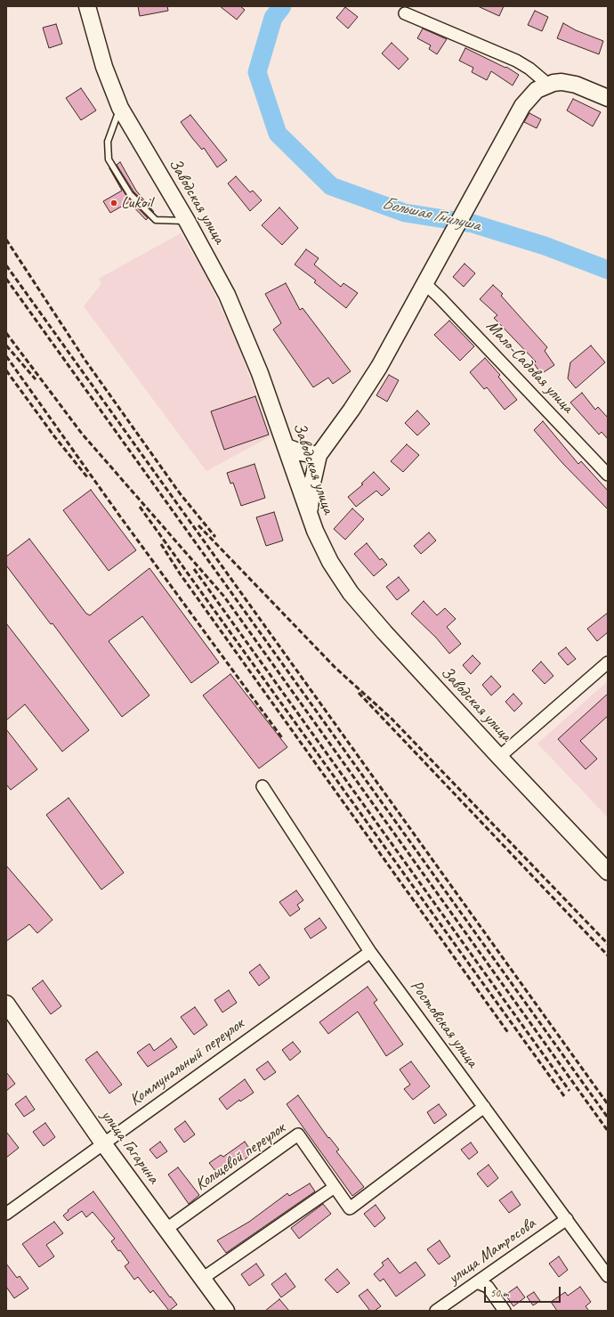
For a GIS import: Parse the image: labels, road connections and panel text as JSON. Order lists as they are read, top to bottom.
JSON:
{
  "streets": {
    "main road": ["Заводская улица", "улица Гагарина"],
    "street": [
      "Мало-Садовая улица",
      "Ростовская улица",
      "Коммунальный переулок",
      "Кольцевой переулок",
      "улица Матросова"
    ]
  },
  "crossings": [
    ["Ростовская улица", "Коммунальный переулок"],
    ["Ростовская улица", "Кольцевой переулок"],
    ["Ростовская улица", "улица Матросова"],
    ["Коммунальный переулок", "улица Гагарина"],
    ["улица Гагарина", "Кольцевой переулок"]
  ],
  "water": ["Большая Гнилуша"],
  "places": ["Lukoil"],
  "scale_bar": "50 m"
}
